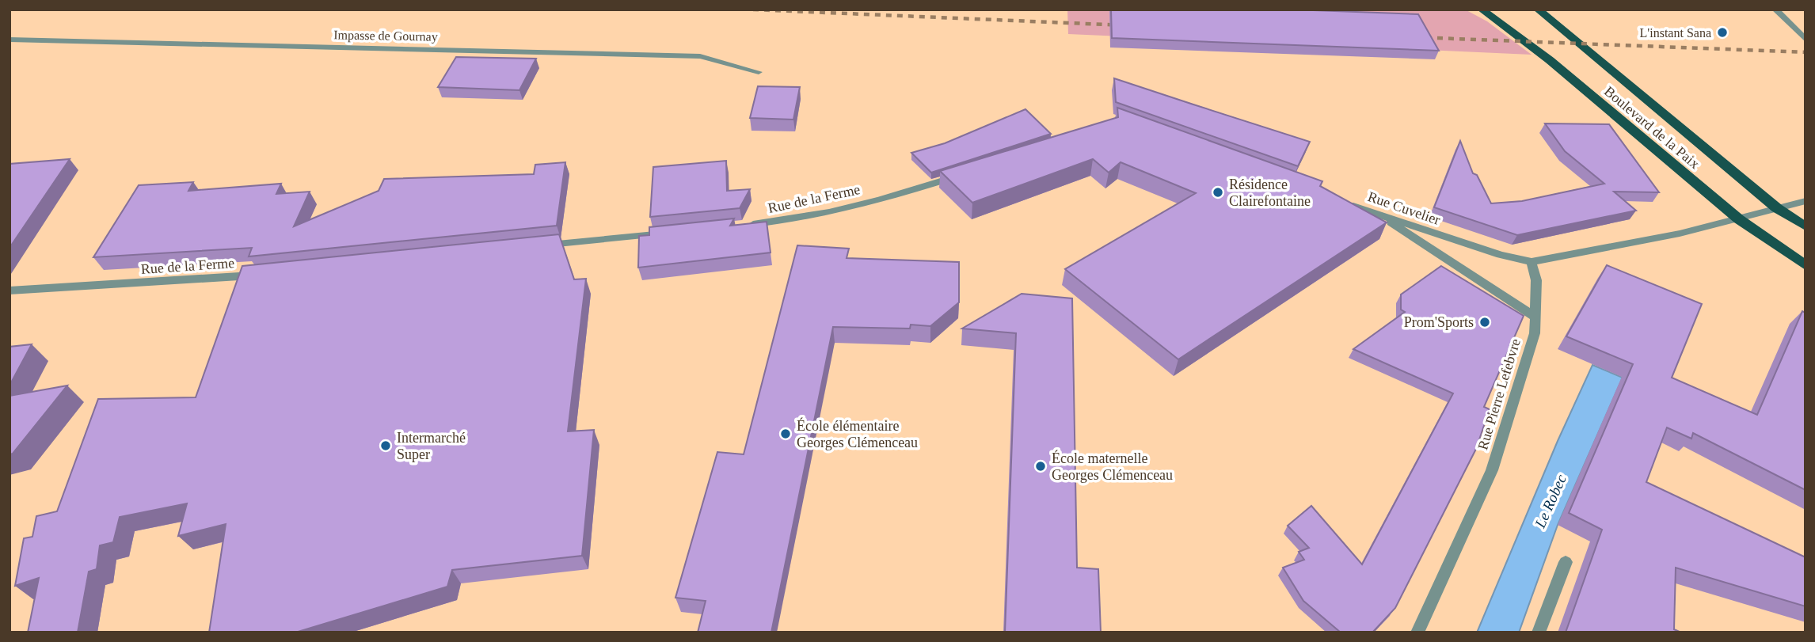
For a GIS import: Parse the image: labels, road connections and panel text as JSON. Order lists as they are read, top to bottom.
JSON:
{
  "streets": {
    "main road": ["Boulevard de la Paix"],
    "street": [
      "Impasse de Gournay",
      "Rue de la Ferme",
      "Rue Cuvelier",
      "Rue Pierre Lefebvre"
    ]
  },
  "crossings": [
    ["Rue Cuvelier", "Rue Pierre Lefebvre"]
  ],
  "water": ["Le Robec"],
  "places": [
    "L'instant Sana",
    "Résidence Clairefontaine",
    "Prom'Sports",
    "École élémentaire Georges Clémenceau",
    "Intermarché Super",
    "École maternelle Georges Clémenceau"
  ]
}
